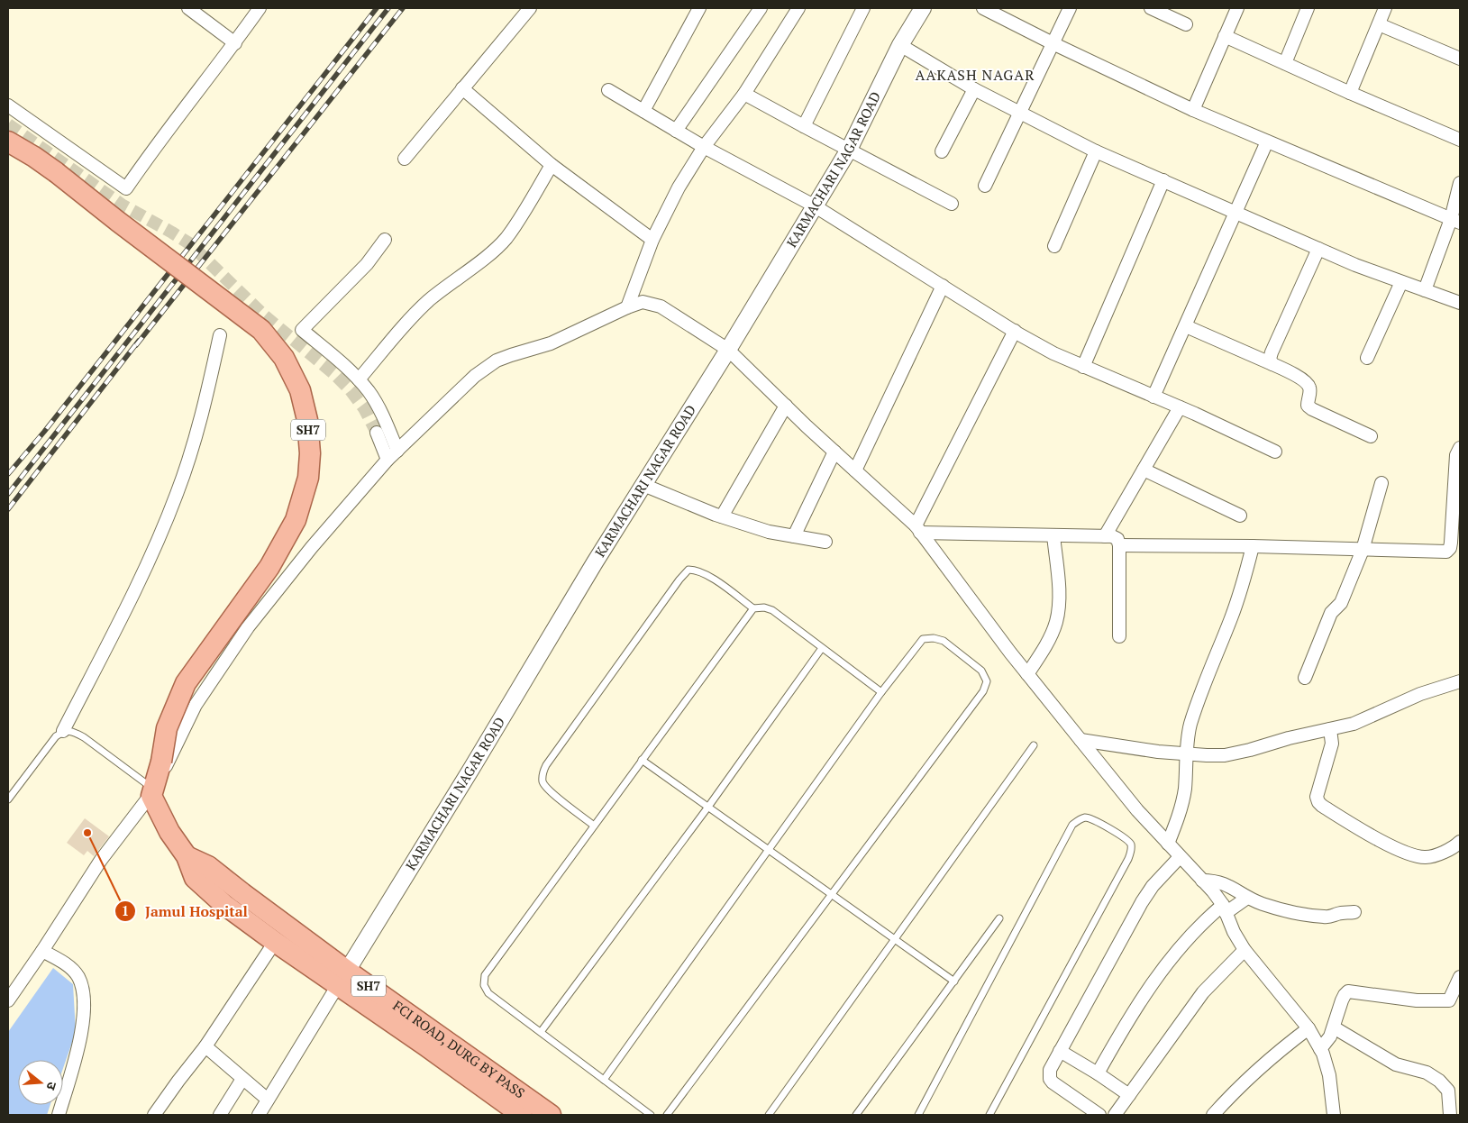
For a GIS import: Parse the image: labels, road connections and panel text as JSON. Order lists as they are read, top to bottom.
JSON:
{
  "streets": {
    "main road": ["SH7", "FCI ROAD, DURG BY PASS"],
    "street": ["KARMACHARI NAGAR ROAD"]
  },
  "crossings": [
    ["KARMACHARI NAGAR ROAD", "FCI ROAD, DURG BY PASS"],
    ["SH7", "FCI ROAD, DURG BY PASS"]
  ],
  "districts": ["AAKASH NAGAR"],
  "places": ["Jamul Hospital"],
  "north": "right"
}
